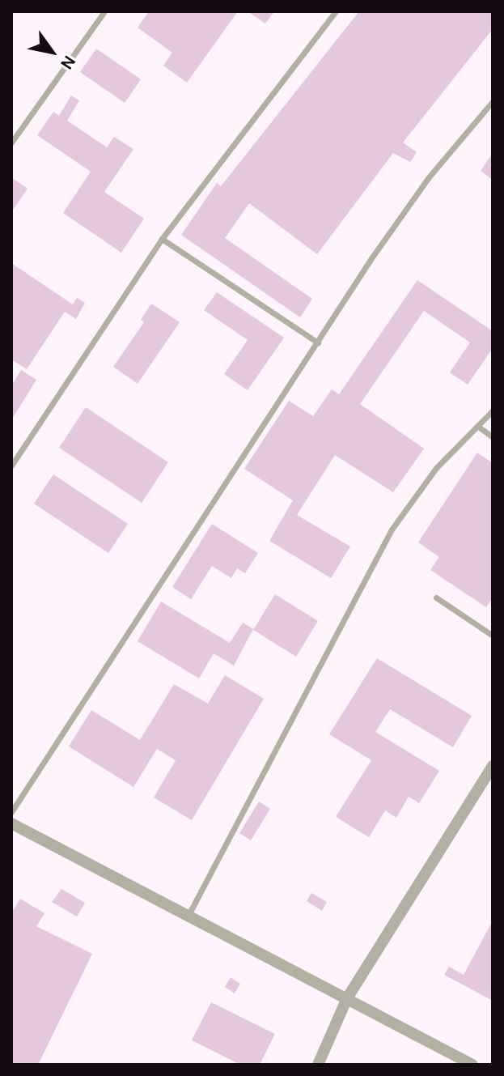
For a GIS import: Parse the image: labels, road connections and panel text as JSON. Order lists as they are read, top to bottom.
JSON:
{
  "north": "bottom right"
}
